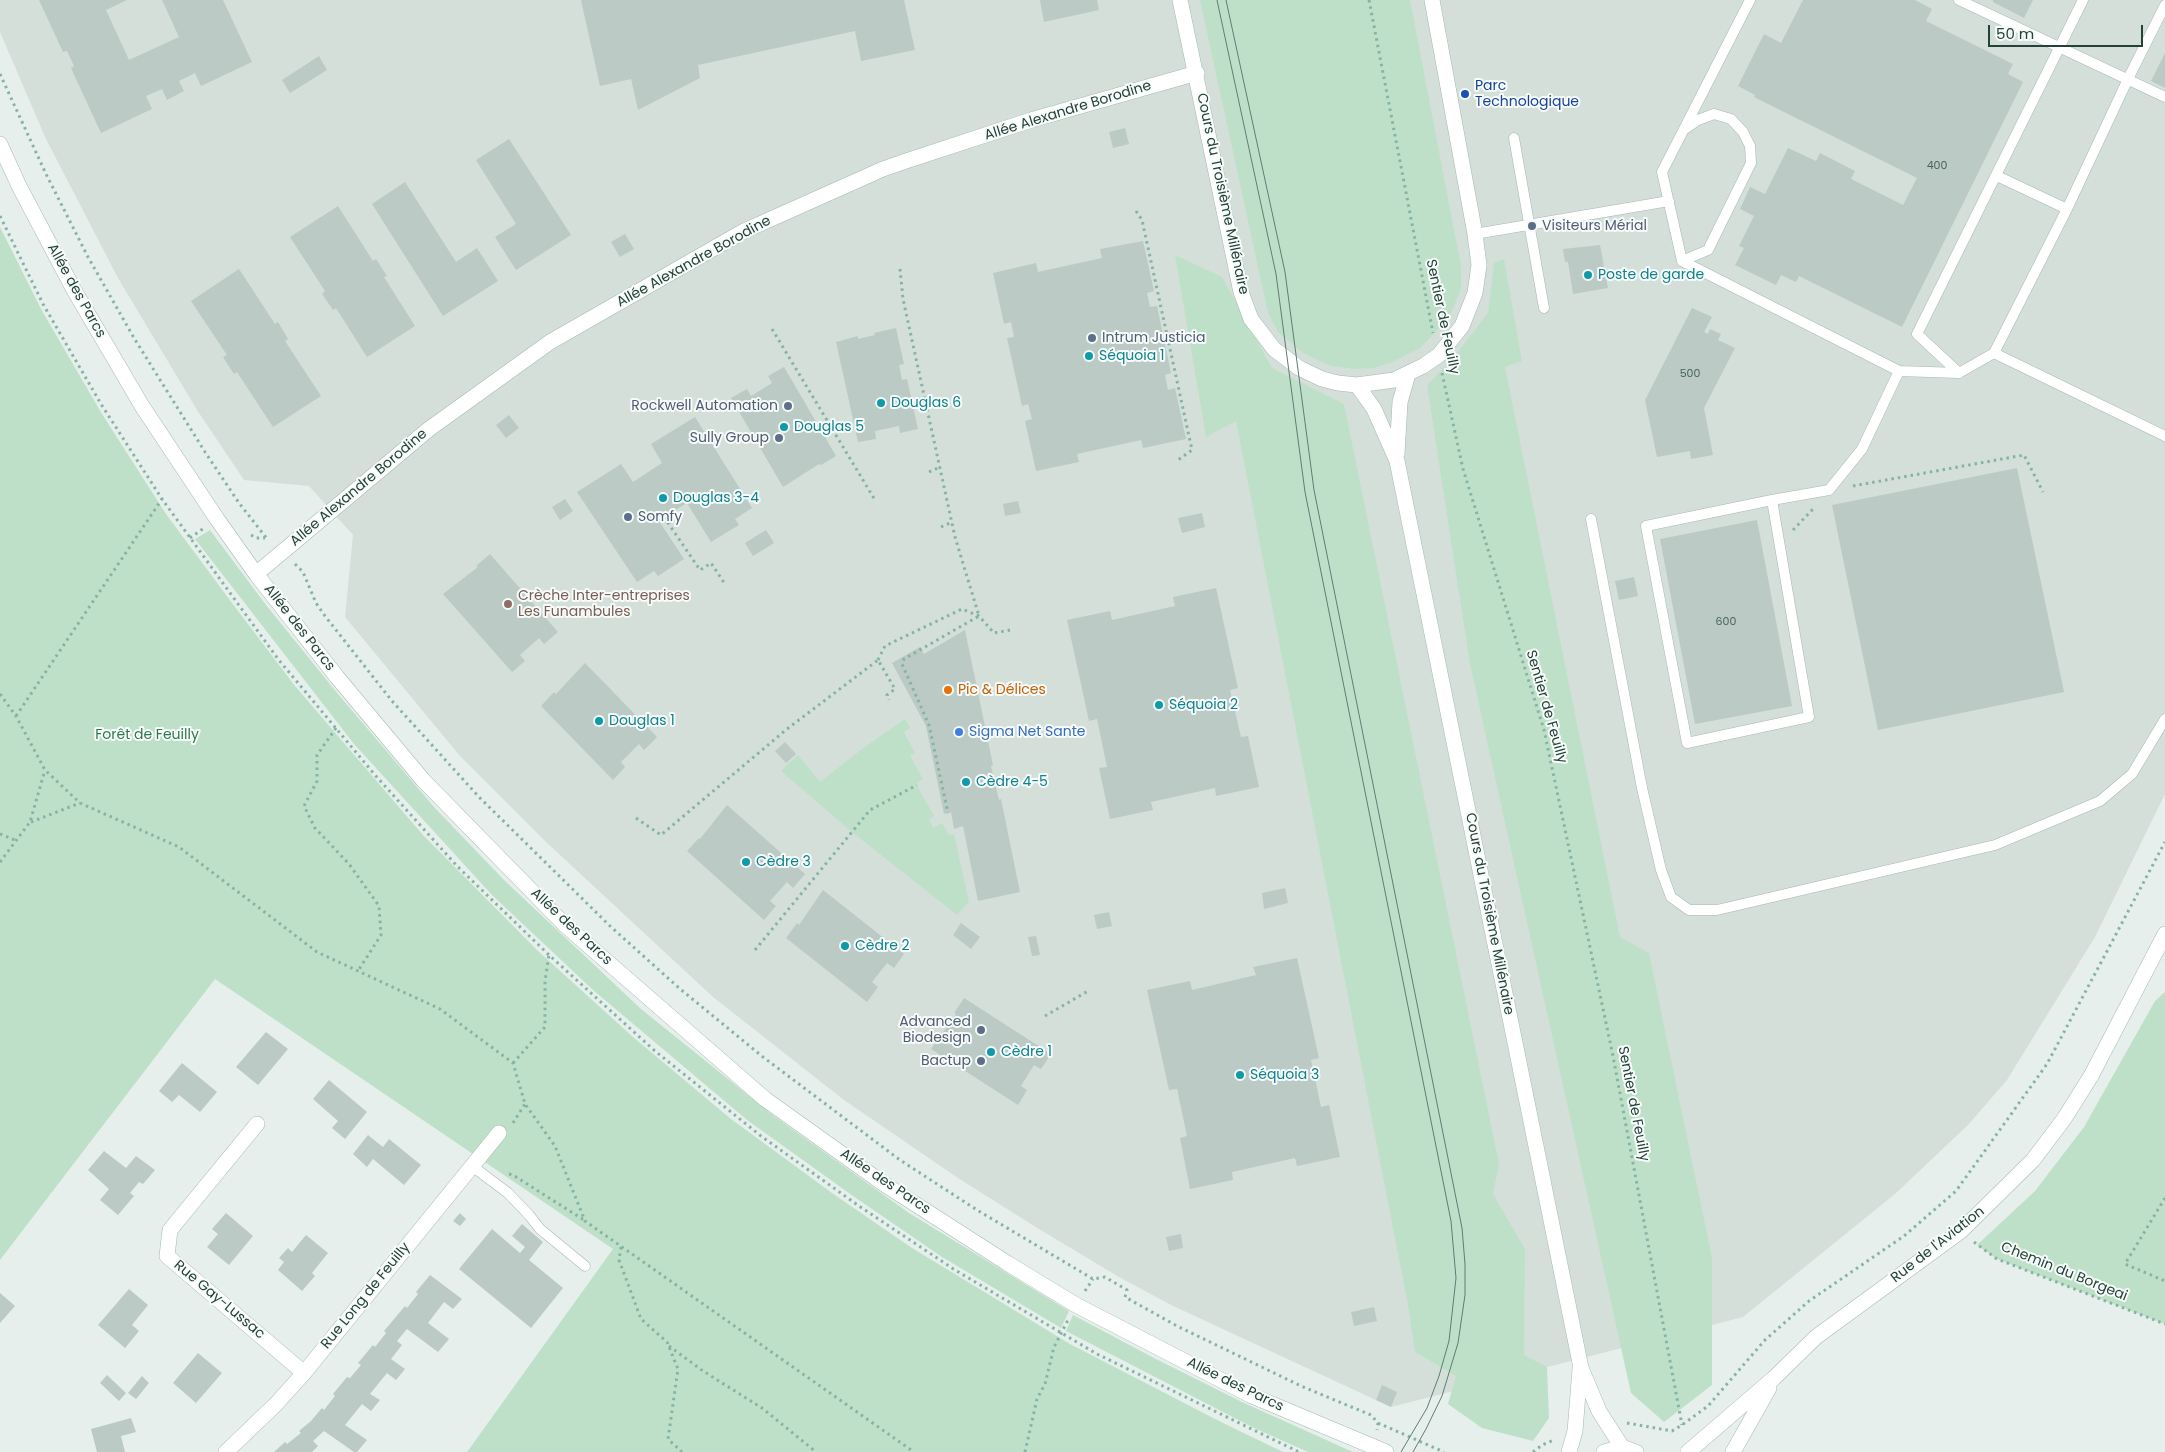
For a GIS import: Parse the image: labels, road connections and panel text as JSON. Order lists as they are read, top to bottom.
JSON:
{
  "streets": {
    "street": [
      "Allée Alexandre Borodine",
      "Cours du Troisième Millénaire",
      "Allée des Parcs",
      "Rue de l'Aviation",
      "Rue Long de Feuilly",
      "Rue Gay-Lussac"
    ],
    "path": ["Sentier de Feuilly", "Chemin du Borgeai"]
  },
  "crossings": [
    ["Allée Alexandre Borodine", "Cours du Troisième Millénaire"],
    ["Allée Alexandre Borodine", "Allée des Parcs"],
    ["Cours du Troisième Millénaire", "Sentier de Feuilly"],
    ["Rue de l'Aviation", "Chemin du Borgeai"],
    ["Rue Long de Feuilly", "Rue Gay-Lussac"]
  ],
  "parks": ["Forêt de Feuilly"],
  "places": [
    "Parc Technologique",
    "Visiteurs Mérial",
    "Poste de garde",
    "Intrum Justicia",
    "Séquoia 1",
    "Douglas 6",
    "Rockwell Automation",
    "Douglas 5",
    "Sully Group",
    "Douglas 3-4",
    "Somfy",
    "Crèche Inter-entreprises Les Funambules",
    "Pic & Délices",
    "Séquoia 2",
    "Douglas 1",
    "Sigma Net Sante",
    "Cèdre 4-5",
    "Cèdre 3",
    "Cèdre 2",
    "Advanced Biodesign",
    "Cèdre 1",
    "Bactup",
    "Séquoia 3"
  ],
  "house_numbers": ["400", "500", "600"],
  "scale_bar": "50 m"
}
